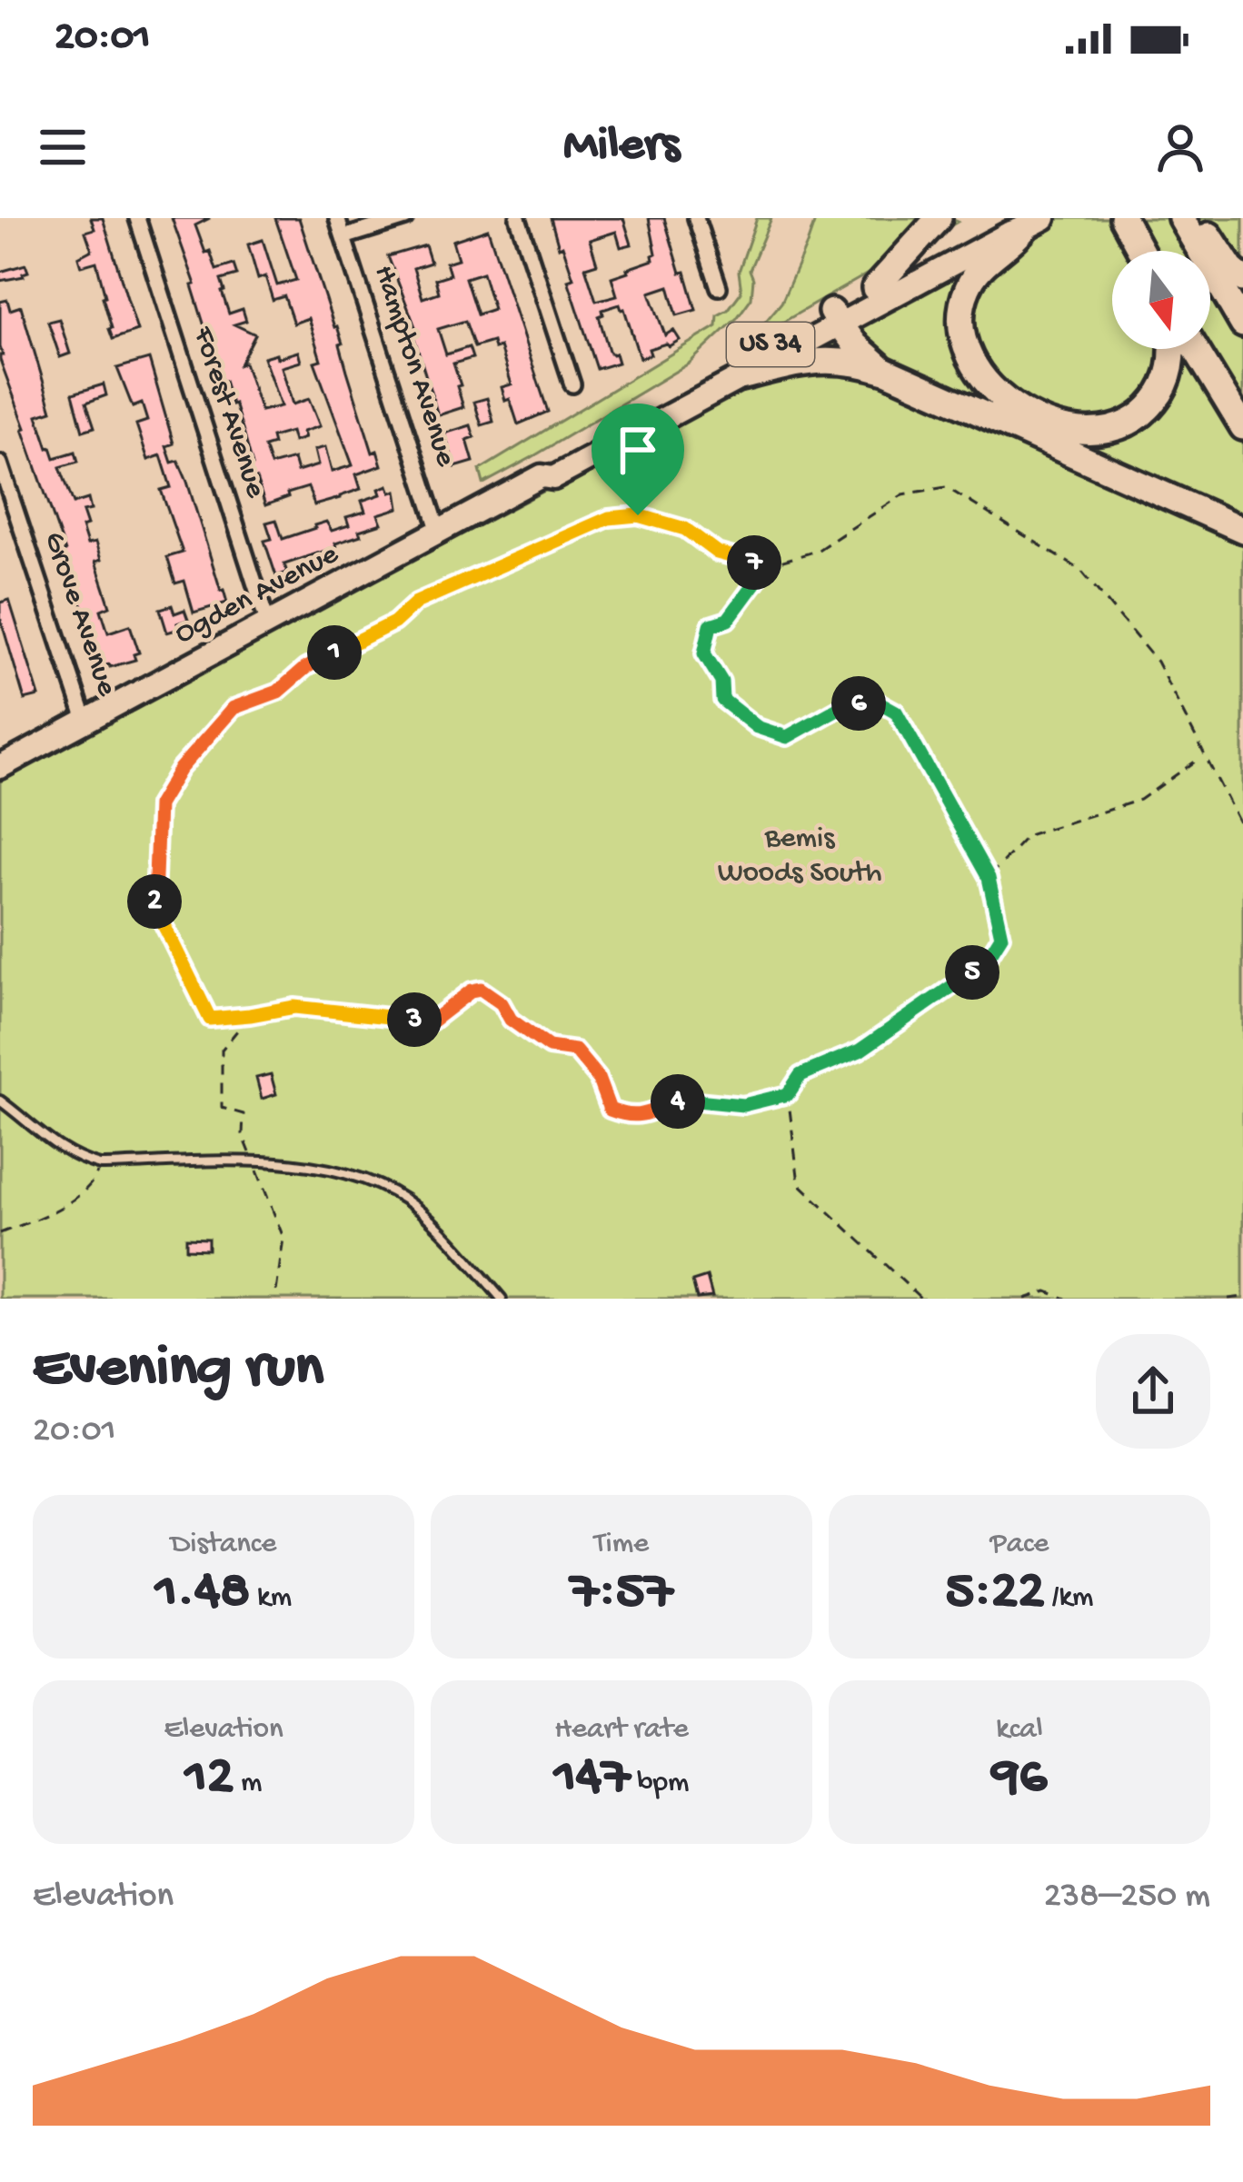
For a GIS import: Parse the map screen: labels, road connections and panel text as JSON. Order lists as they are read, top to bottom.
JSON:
{
  "streets": {
    "main road": ["US 34", "Ogden Avenue"],
    "street": ["Hampton Avenue", "Forest Avenue", "Grove Avenue"]
  },
  "crossings": [
    ["Hampton Avenue", "Ogden Avenue"],
    ["Forest Avenue", "Ogden Avenue"],
    ["Ogden Avenue", "Grove Avenue"]
  ],
  "parks": ["Bemis Woods South"],
  "north": "bottom",
  "page": {
    "status": "20:01",
    "header": "Milers",
    "pins": [
      "7",
      "1",
      "6",
      "2",
      "5",
      "3",
      "4"
    ],
    "heading": ["Evening run", "20:01"],
    "stats": [
      ["Distance", "1.48 km"],
      ["Time", "7:57"],
      ["Pace", "5:22 /km"],
      ["Elevation", "12 m"],
      ["Heart rate", "147 bpm"],
      ["kcal", "96"]
    ],
    "chart": ["Elevation", "238–250 m"]
  }
}
